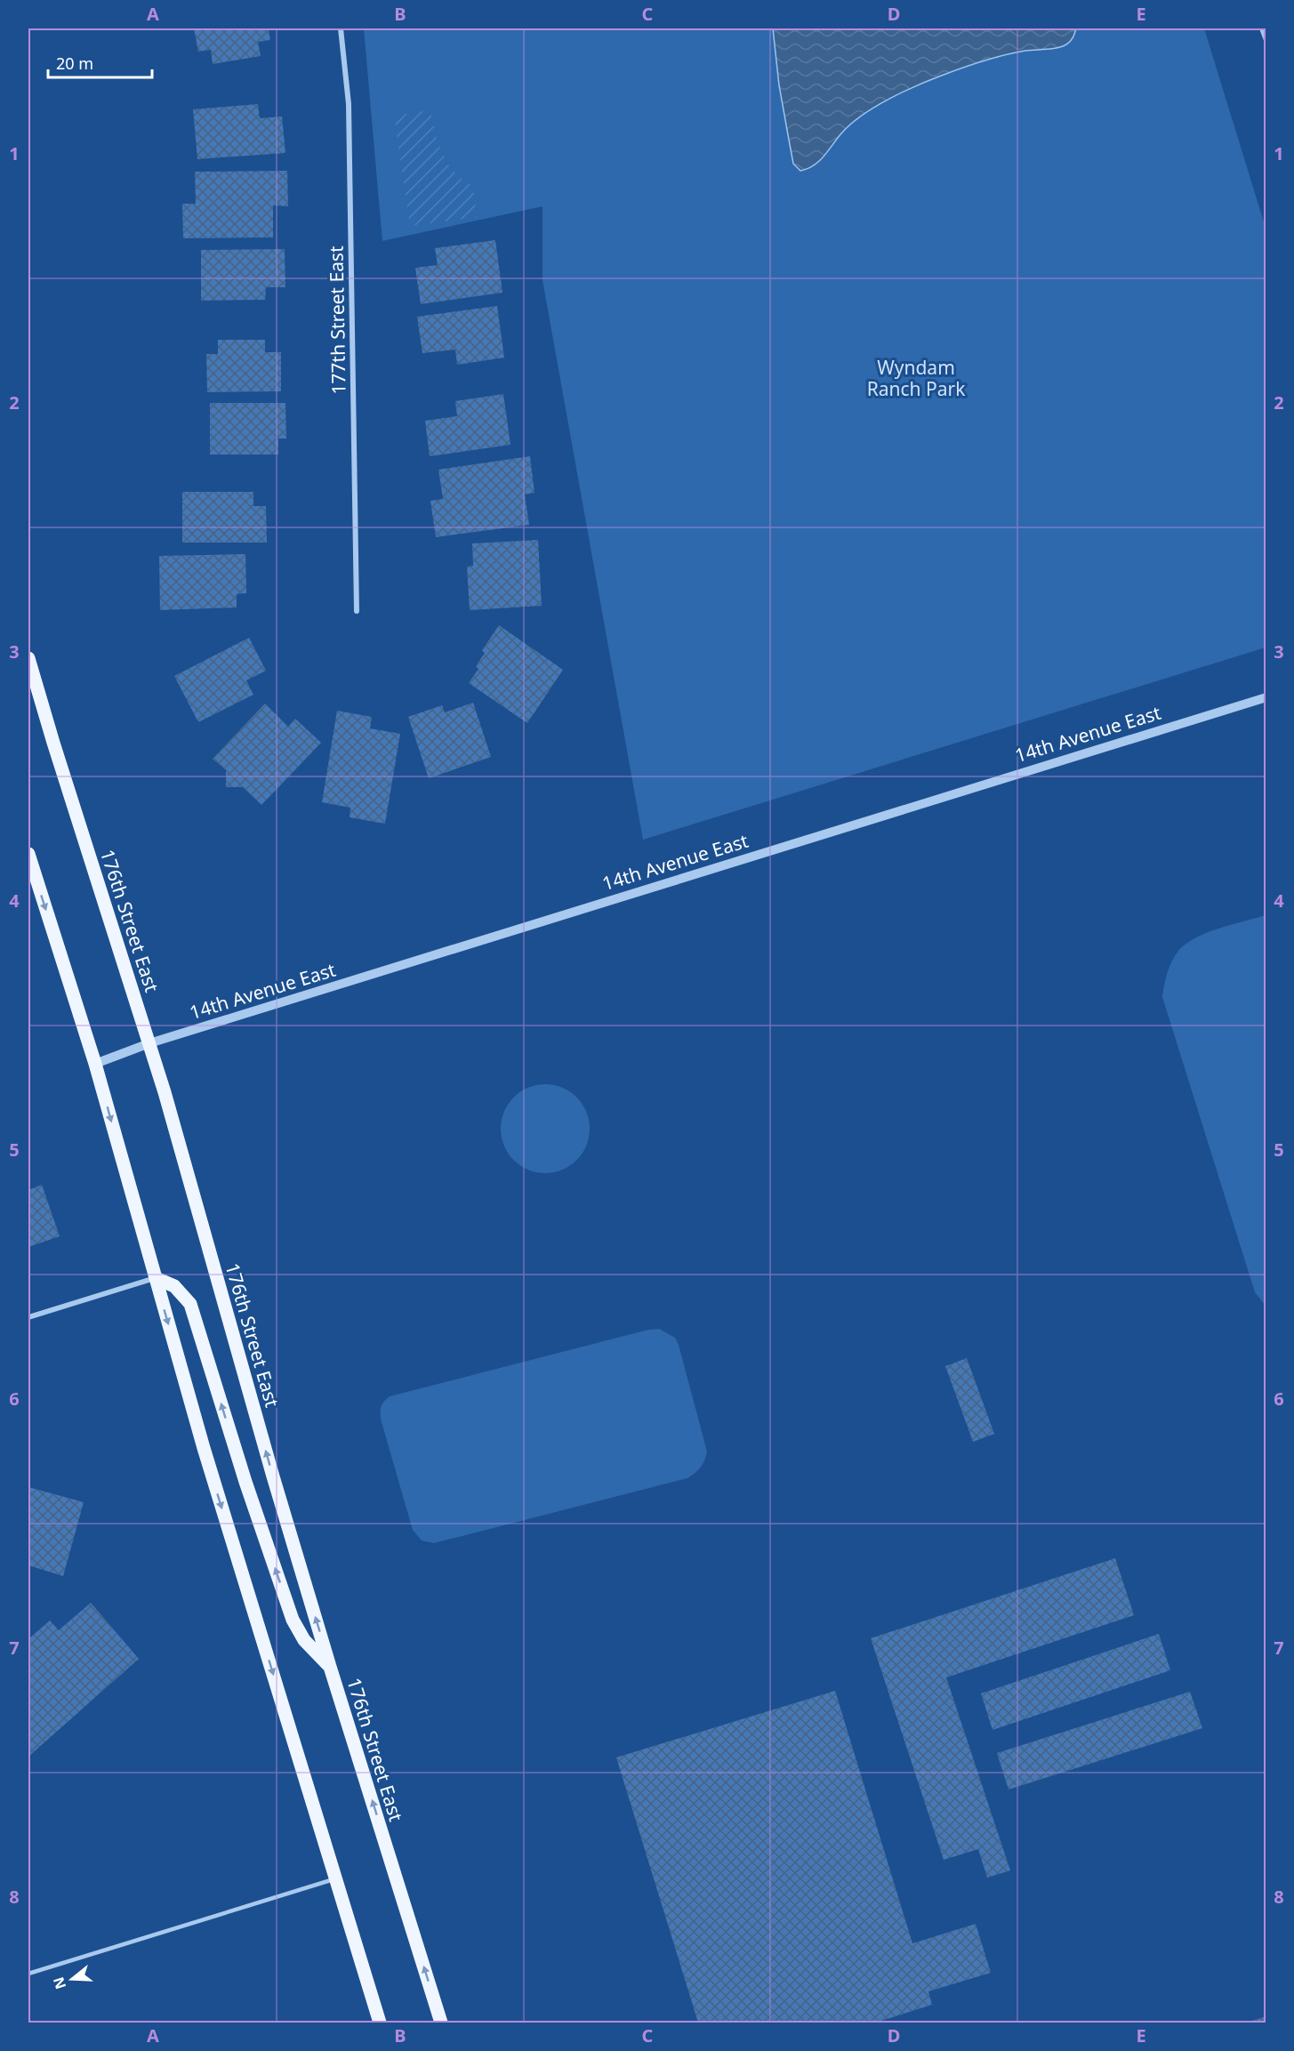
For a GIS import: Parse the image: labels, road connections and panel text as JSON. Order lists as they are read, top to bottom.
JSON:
{
  "streets": {
    "main road": ["176th Street East"],
    "street": ["177th Street East", "14th Avenue East"]
  },
  "crossings": [
    ["14th Avenue East", "176th Street East"]
  ],
  "parks": ["Wyndam Ranch Park"],
  "scale_bar": "20 m",
  "north": "left",
  "grid": {
    "columns": [
      "A",
      "B",
      "C",
      "D",
      "E"
    ],
    "rows": [
      "1",
      "2",
      "3",
      "4",
      "5",
      "6",
      "7",
      "8"
    ]
  }
}
